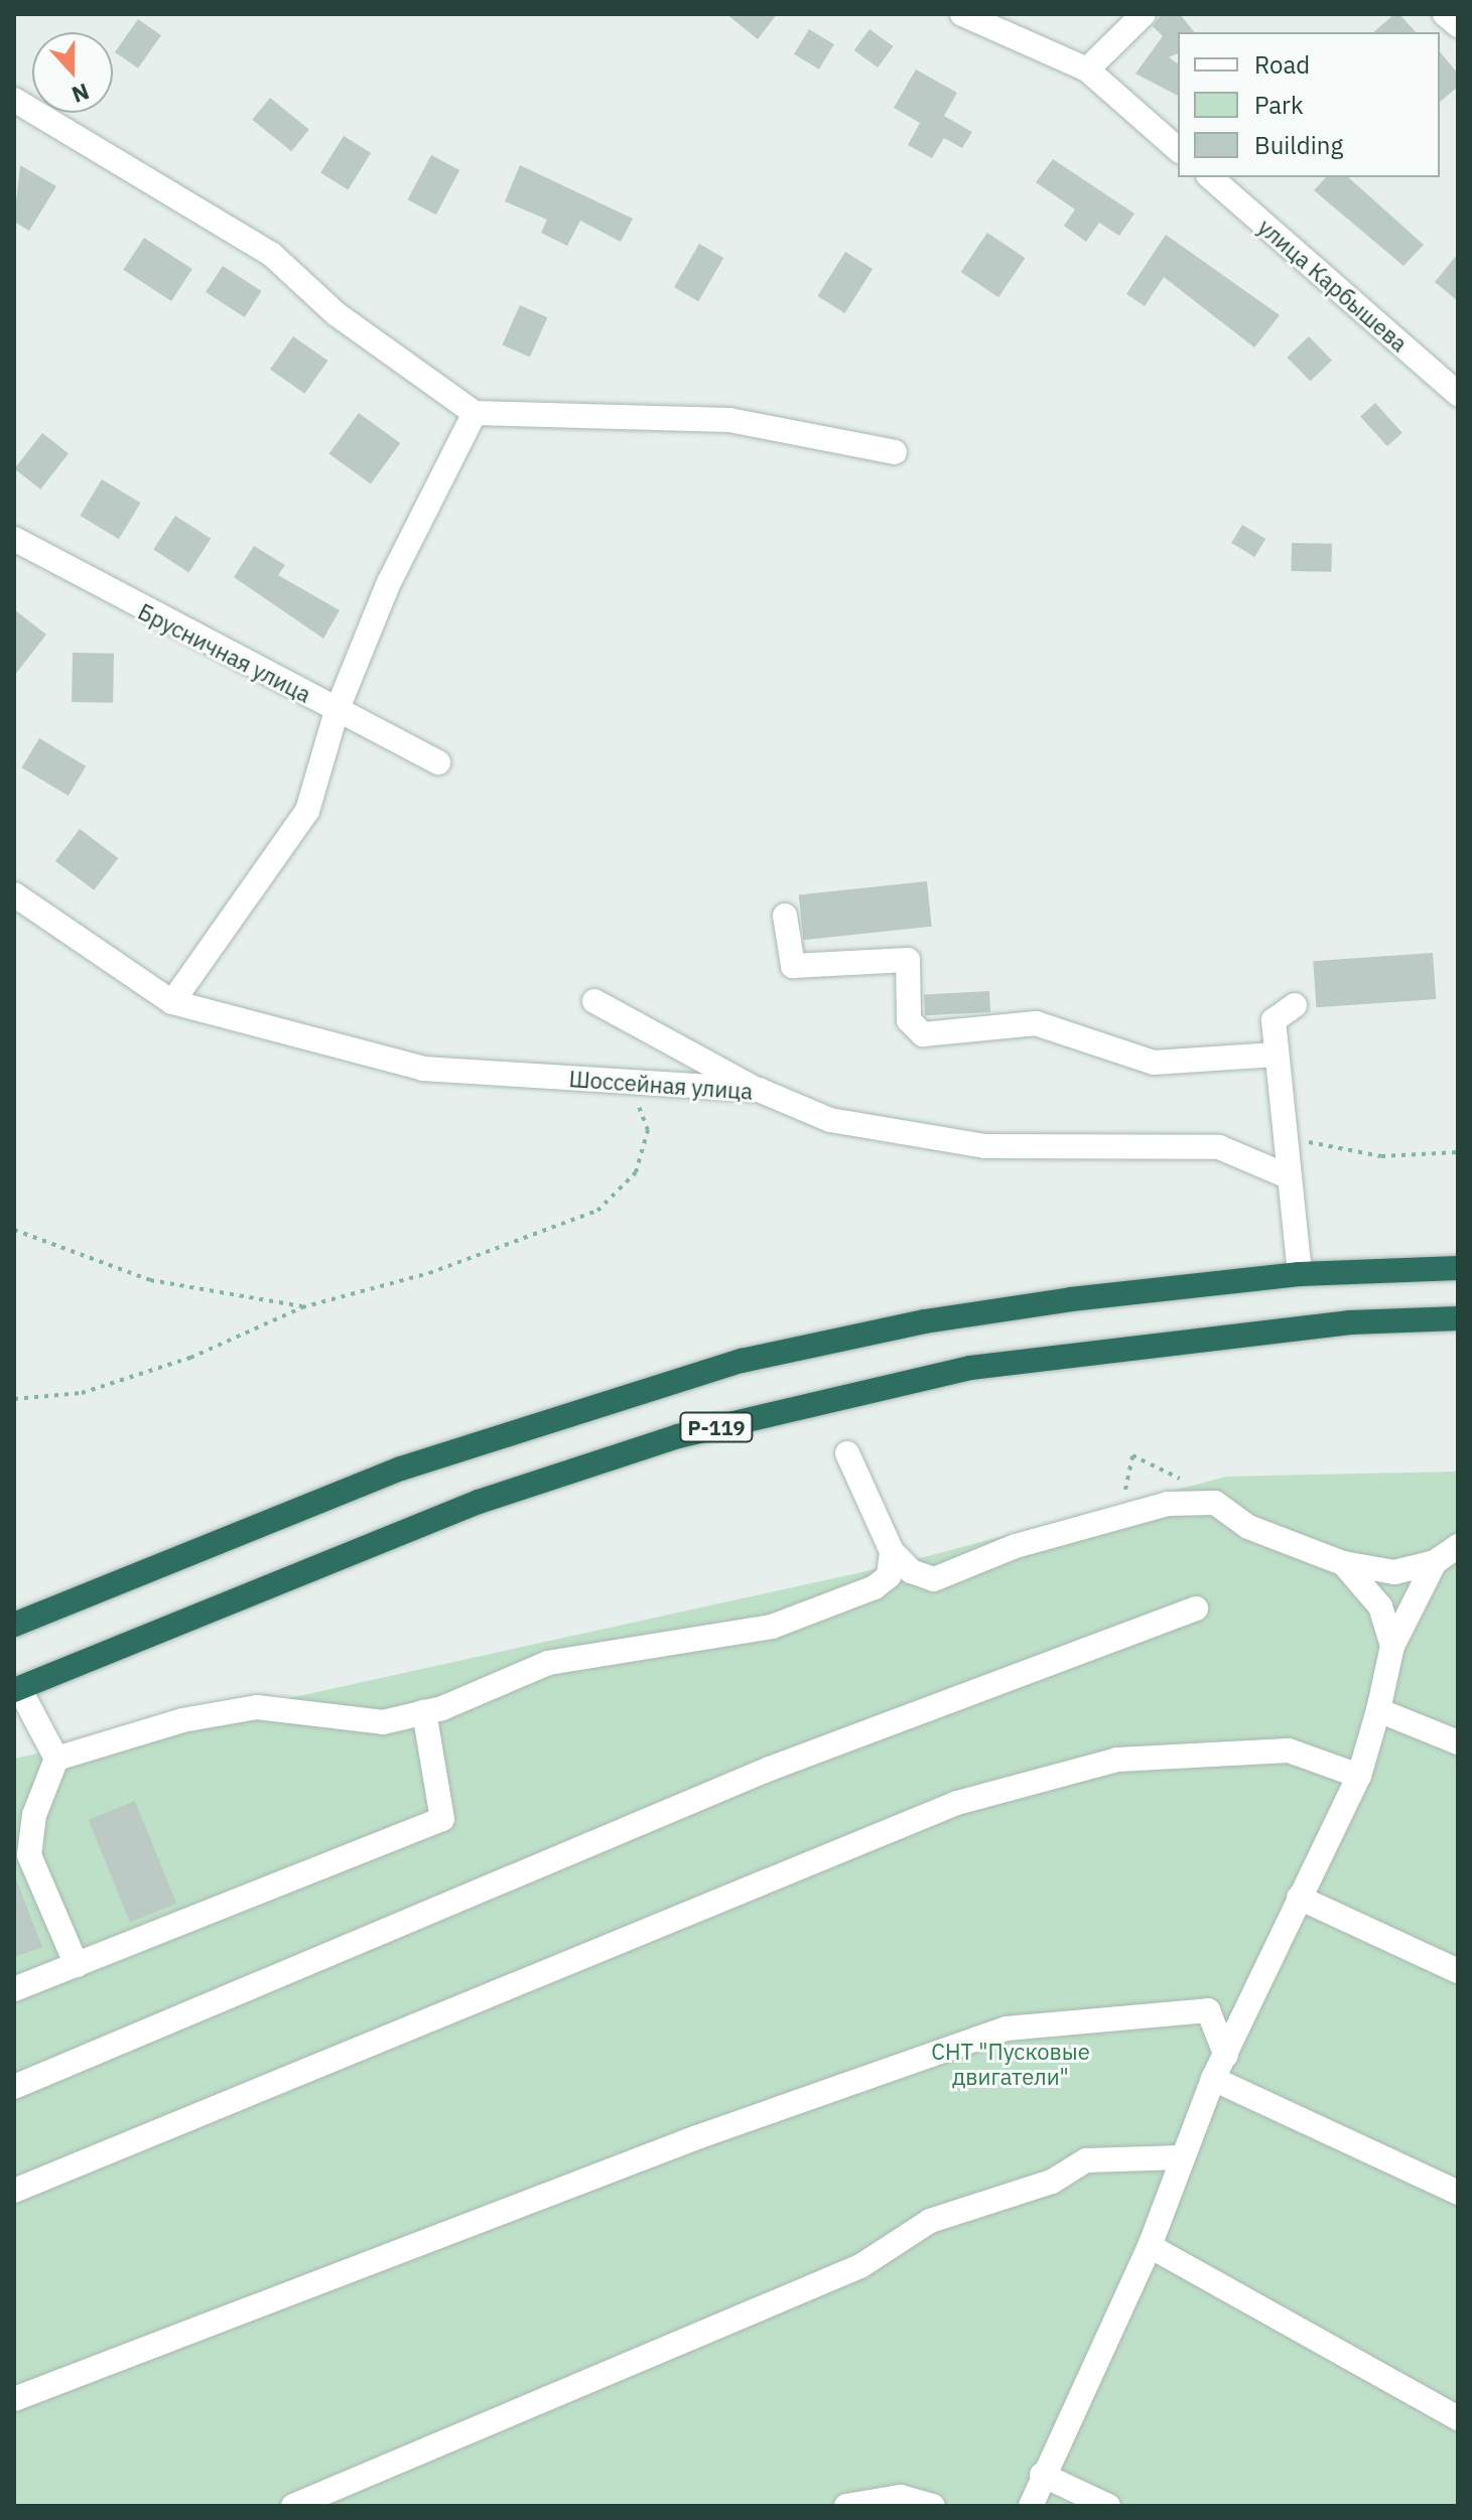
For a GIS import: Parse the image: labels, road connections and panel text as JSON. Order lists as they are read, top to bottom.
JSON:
{
  "streets": {
    "highway": ["Р-119"],
    "street": ["улица Карбышева", "Брусничная улица", "Шоссейная улица"]
  },
  "parks": ["СНТ \"Пусковые двигатели\""],
  "legend": ["Road", "Park", "Building"],
  "north": "bottom"
}
